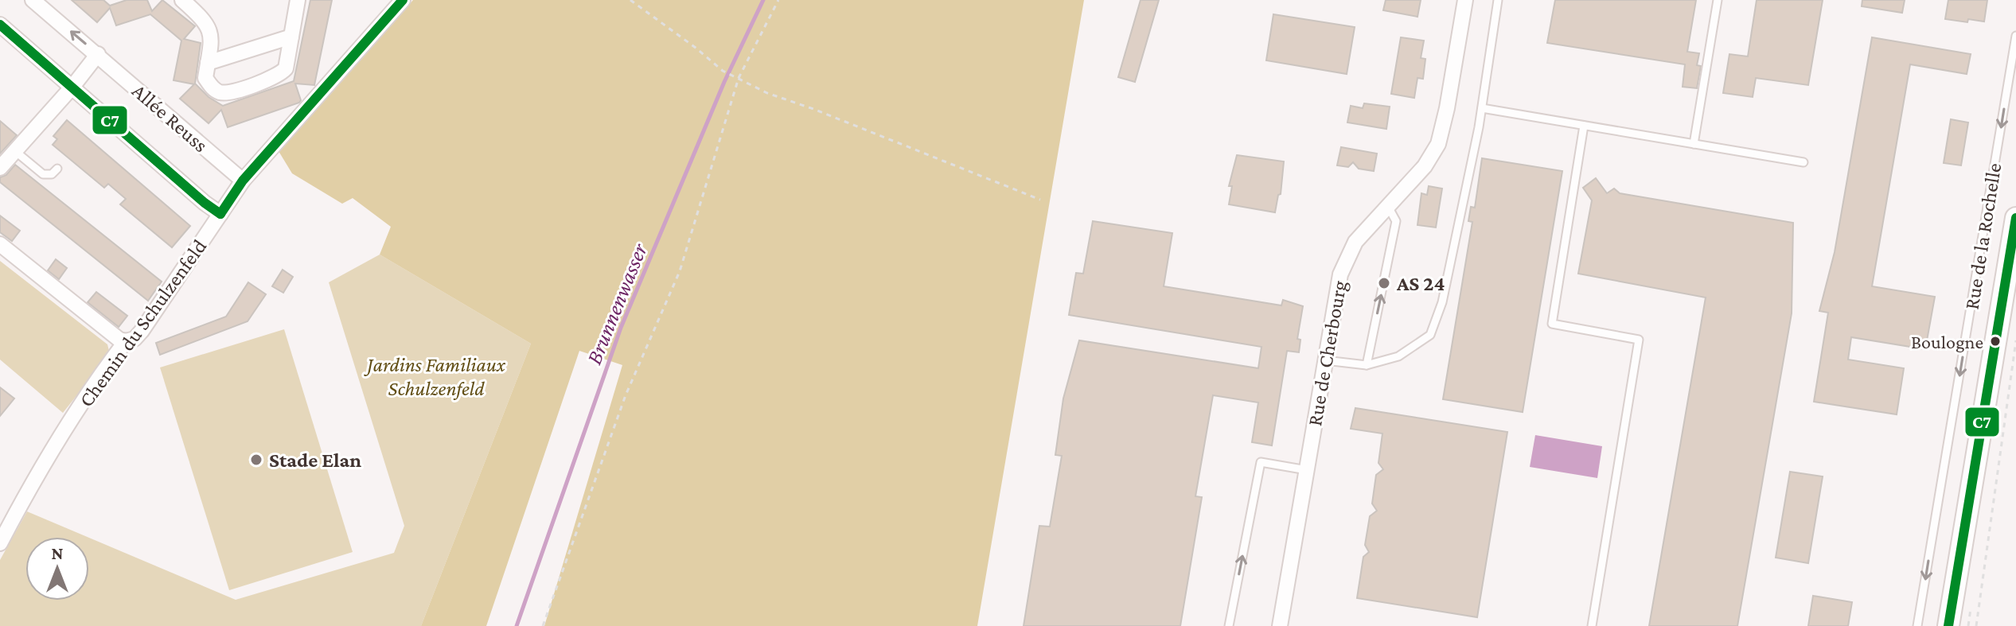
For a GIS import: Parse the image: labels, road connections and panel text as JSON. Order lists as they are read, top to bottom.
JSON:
{
  "streets": {
    "main road": ["Rue de la Rochelle"],
    "street": ["Allée Reuss", "Chemin du Schulzenfeld", "Rue de Cherbourg"]
  },
  "crossings": [
    ["Allée Reuss", "Chemin du Schulzenfeld"]
  ],
  "one_way": ["Rue de la Rochelle"],
  "water": ["Brunnenwasser"],
  "parks": ["Jardins Familiaux Schulzenfeld"],
  "places": ["AS 24", "Boulogne", "Stade Elan"],
  "lines": ["transit line C7"],
  "north": "top"
}
